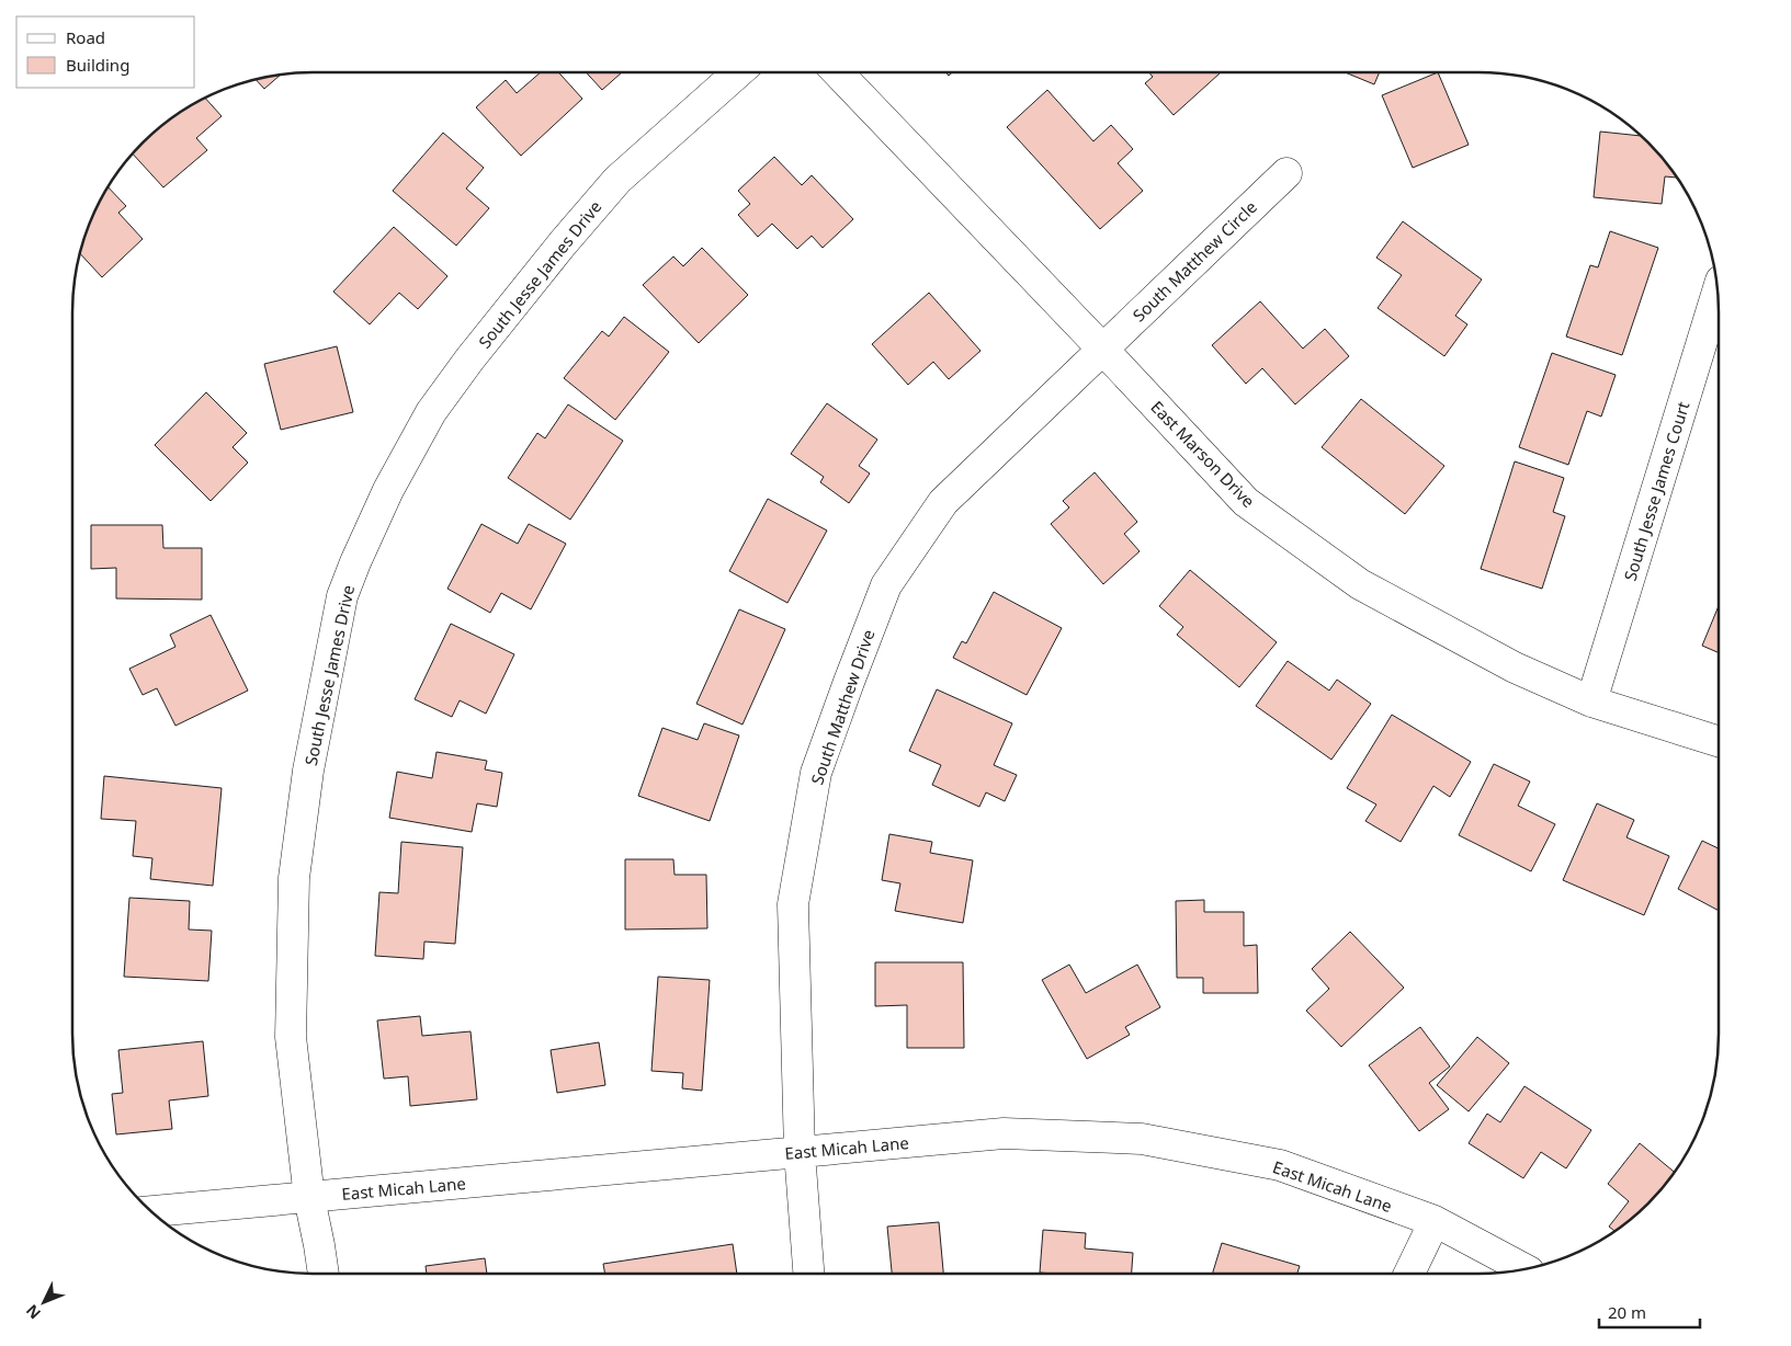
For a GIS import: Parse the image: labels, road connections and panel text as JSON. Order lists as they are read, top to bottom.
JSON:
{
  "streets": {
    "street": [
      "South Matthew Circle",
      "South Jesse James Drive",
      "East Marson Drive",
      "South Jesse James Court",
      "South Matthew Drive",
      "East Micah Lane"
    ]
  },
  "crossings": [
    ["South Matthew Circle", "East Marson Drive"],
    ["South Matthew Circle", "South Matthew Drive"],
    ["South Jesse James Drive", "East Micah Lane"],
    ["East Marson Drive", "South Jesse James Court"],
    ["East Marson Drive", "South Matthew Drive"],
    ["South Matthew Drive", "East Micah Lane"]
  ],
  "legend": ["Road", "Building"],
  "scale_bar": "20 m",
  "north": "bottom left"
}
